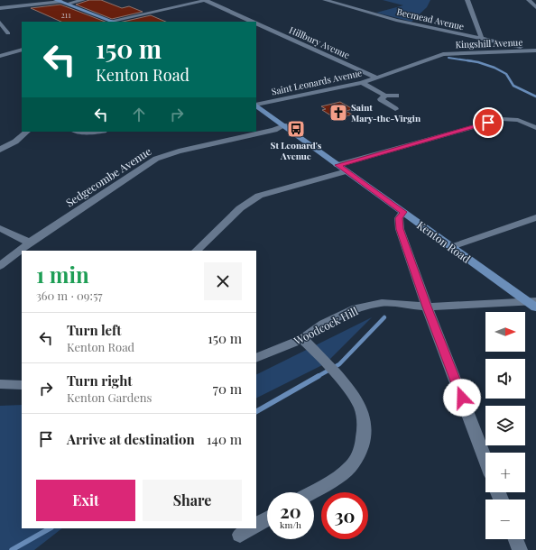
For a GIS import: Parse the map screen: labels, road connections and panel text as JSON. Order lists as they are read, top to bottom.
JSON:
{
  "streets": {
    "main road": ["Kenton Road"],
    "street": [
      "Becmead Avenue",
      "Hillbury Avenue",
      "Kingshill Avenue",
      "Saint Leonards Avenue",
      "Sedgecombe Avenue",
      "Woodcock Hill"
    ]
  },
  "crossings": [
    ["Becmead Avenue", "Kingshill Avenue"],
    ["Hillbury Avenue", "Saint Leonards Avenue"],
    ["Kingshill Avenue", "Saint Leonards Avenue"],
    ["Sedgecombe Avenue", "Kenton Road"],
    ["Kenton Road", "Woodcock Hill"]
  ],
  "places": {
    "church": ["Saint Mary-the-Virgin"],
    "bus stop": ["St Leonard's Avenue"]
  },
  "house_numbers": ["211"],
  "north": "right",
  "page": {
    "turn": ["150 m", "Kenton Road"],
    "heading": ["1 min", "360 m · 09:57"],
    "map_buttons": ["+", "−"],
    "list": [
      {
        "name": "Turn left",
        "note": "Kenton Road",
        "value": "150 m"
      },
      {
        "name": "Turn right",
        "note": "Kenton Gardens",
        "value": "70 m"
      },
      {
        "name": "Arrive at destination",
        "value": "140 m"
      }
    ],
    "buttons": ["Exit", "Share"],
    "speed": "20 km/h",
    "limit": "30"
  }
}
